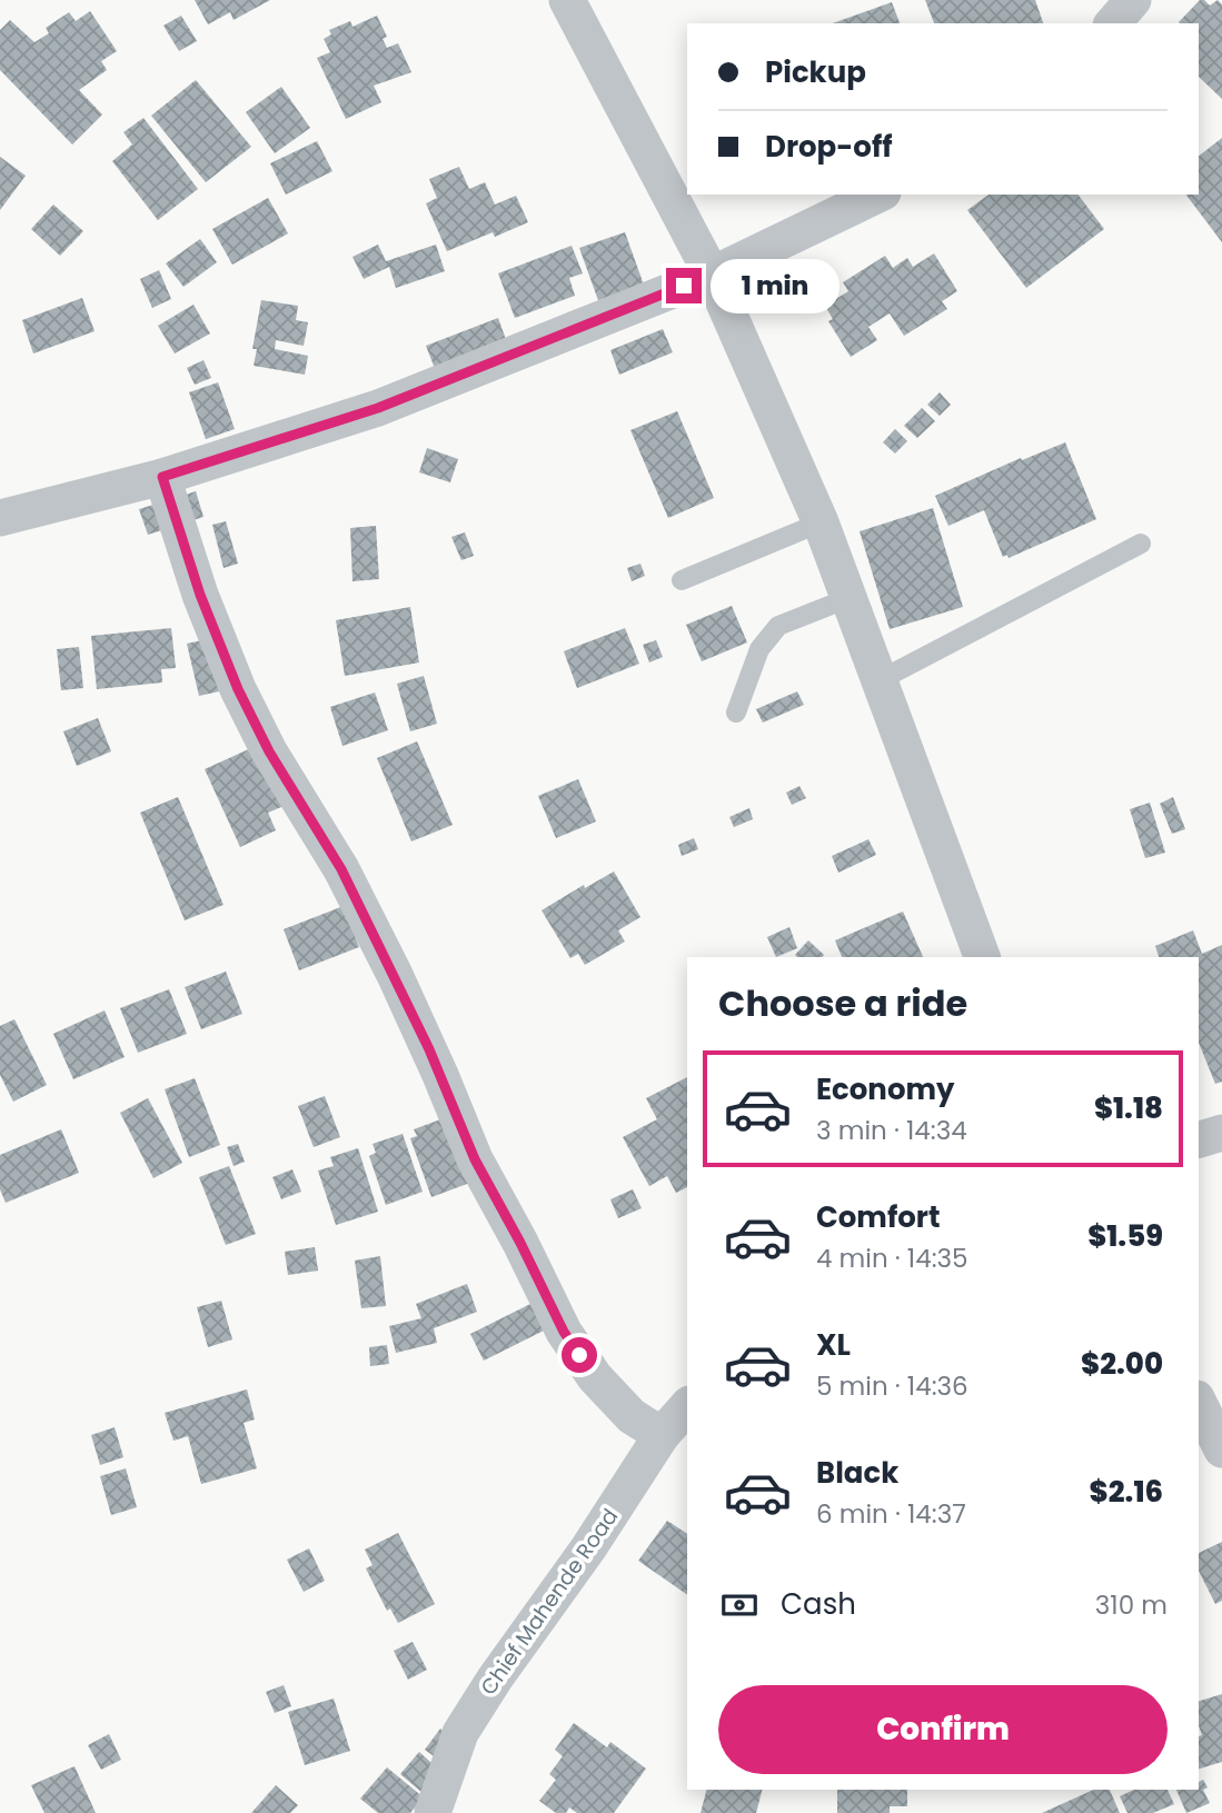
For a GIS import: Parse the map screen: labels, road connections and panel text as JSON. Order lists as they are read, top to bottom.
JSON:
{
  "streets": {
    "street": ["Chief Mahende Road"]
  },
  "page": {
    "banner": ["Pickup", "Drop-off"],
    "bubble": "1 min",
    "heading": "Choose a ride",
    "list": [
      {
        "name": "Economy",
        "note": "3 min · 14:34",
        "value": "$1.18"
      },
      {
        "name": "Comfort",
        "note": "4 min · 14:35",
        "value": "$1.59"
      },
      {
        "name": "XL",
        "note": "5 min · 14:36",
        "value": "$2.00"
      },
      {
        "name": "Black",
        "note": "6 min · 14:37",
        "value": "$2.16"
      }
    ],
    "pay": ["Cash", "310 m"],
    "buttons": "Confirm"
  }
}
